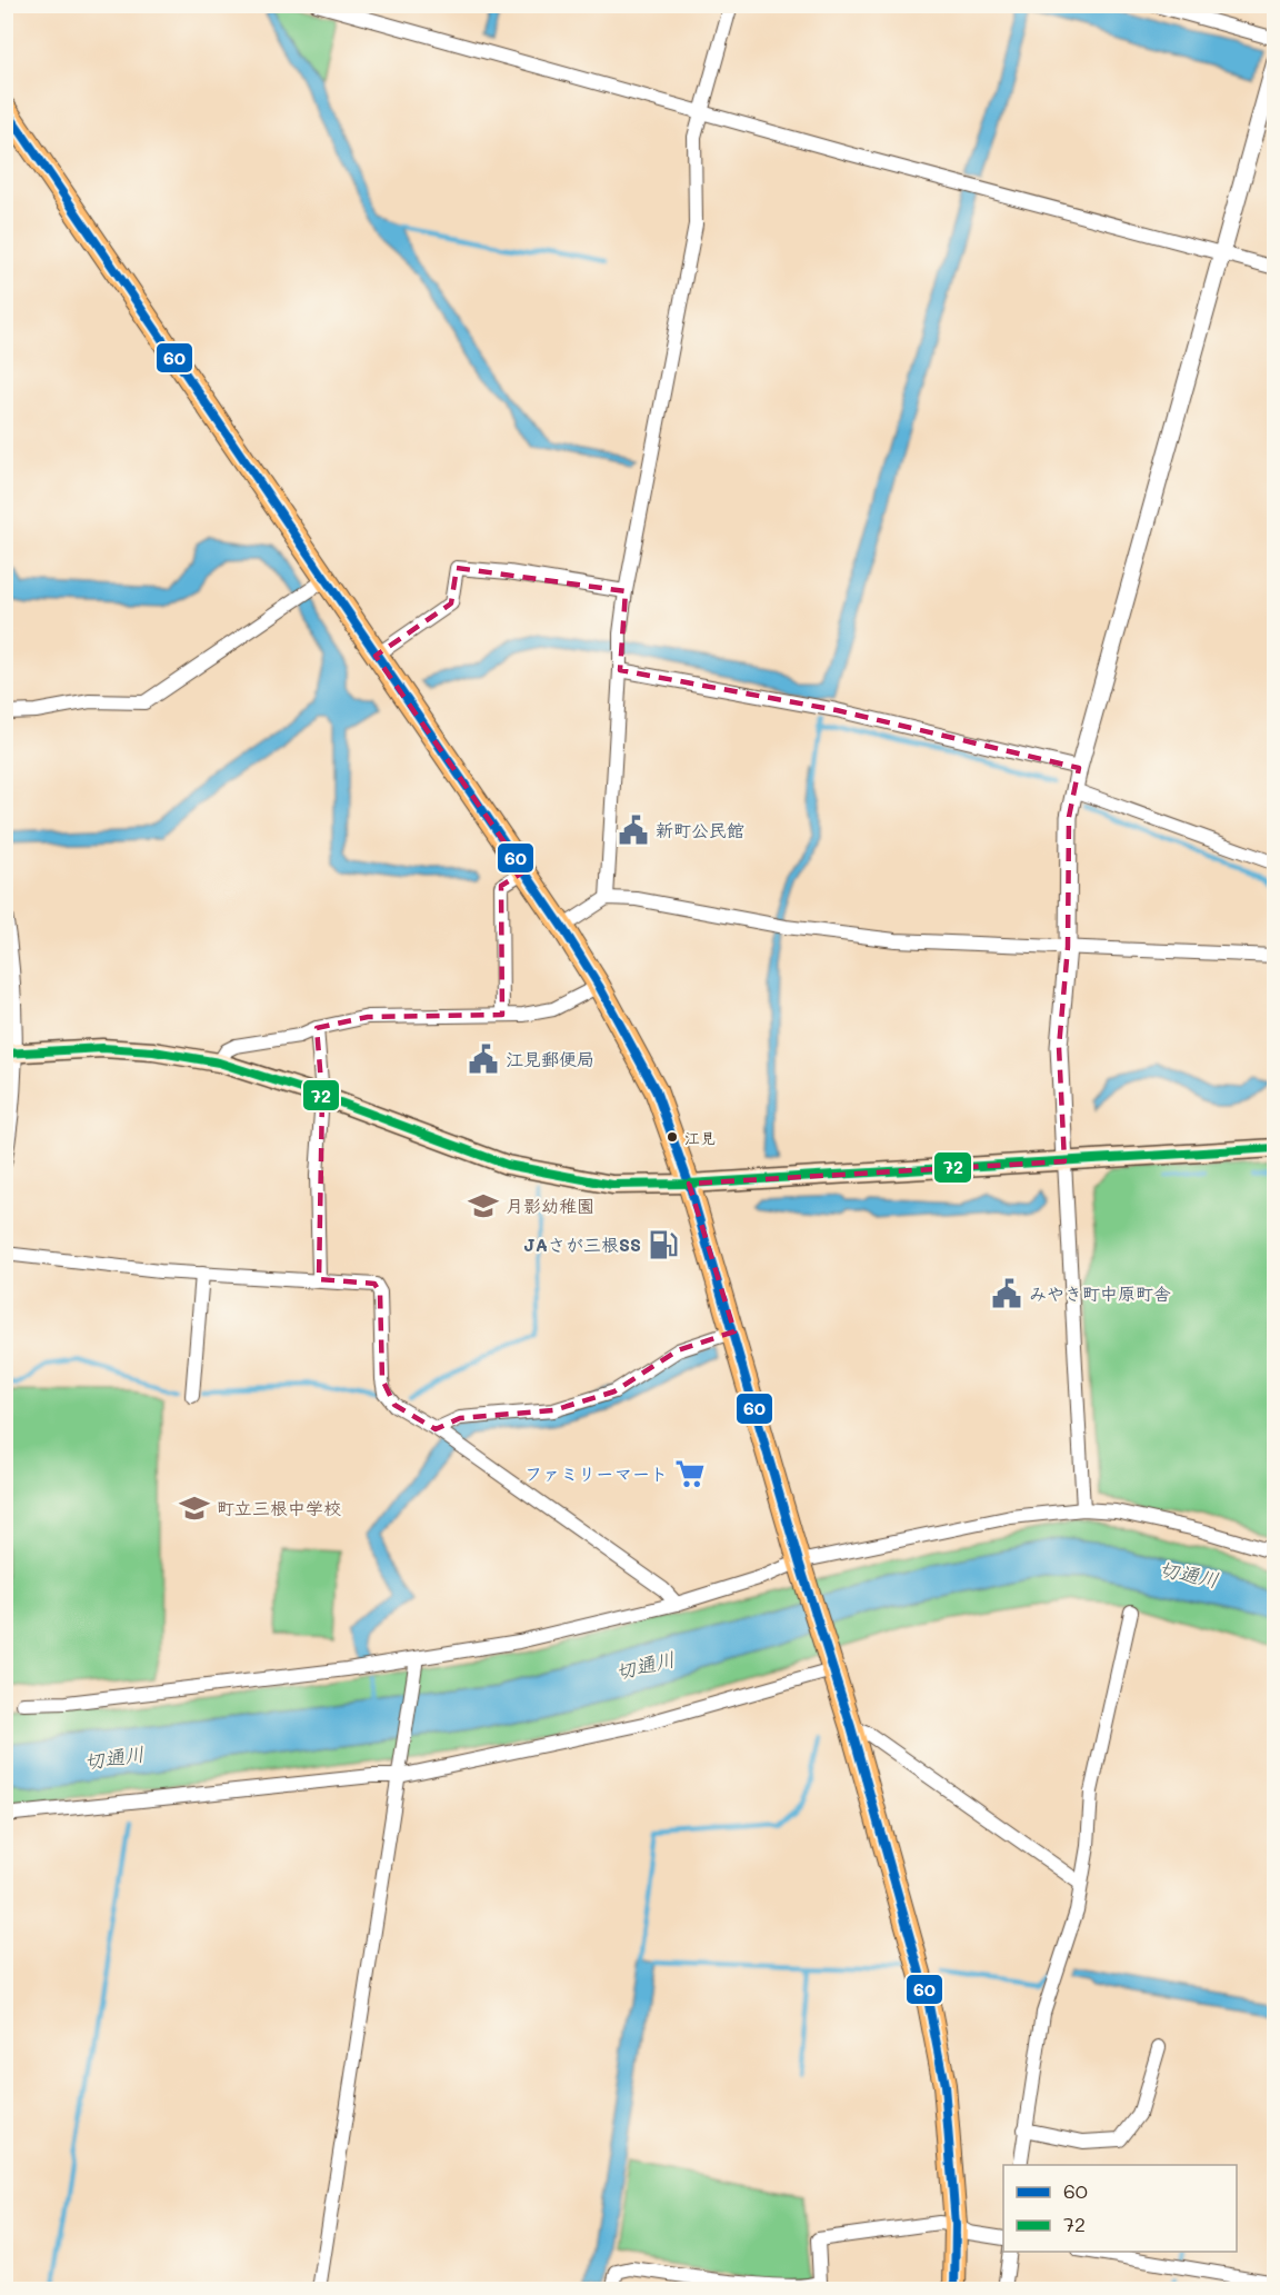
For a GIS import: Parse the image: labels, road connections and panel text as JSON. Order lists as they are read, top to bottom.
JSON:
{
  "water": ["切通川"],
  "places": {
    "public building": ["新町公民館", "江見郵便局", "みやき町中原町舎"],
    "other": ["江見"],
    "school or university": ["月影幼稚園", "町立三根中学校"],
    "fuel station": ["JAさが三根SS"],
    "supermarket": ["ファミリーマート"]
  },
  "lines": ["transit line 60", "transit line 72"],
  "legend": ["60", "72"]
}
